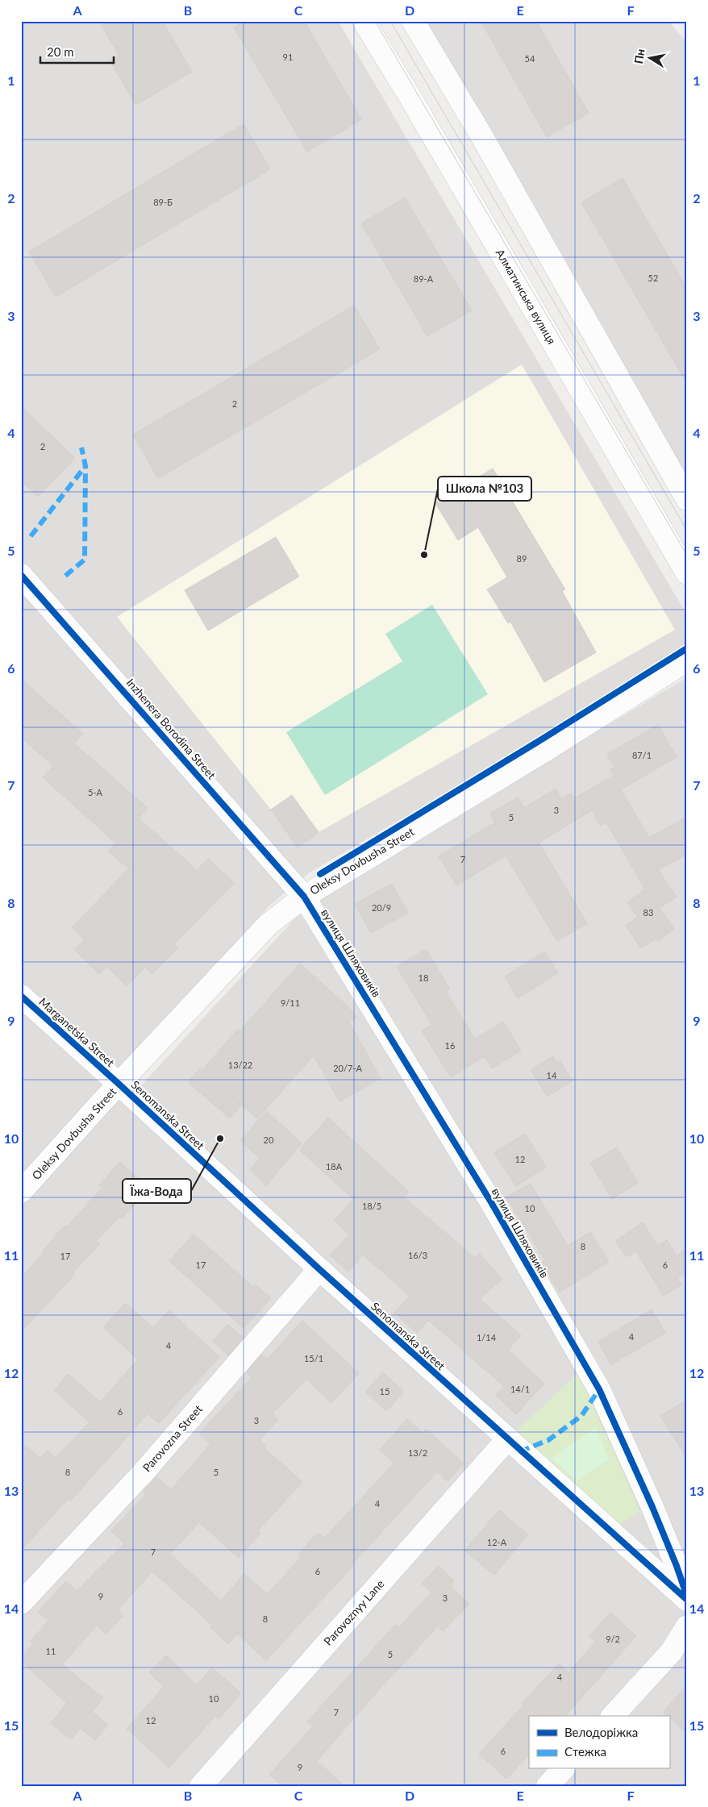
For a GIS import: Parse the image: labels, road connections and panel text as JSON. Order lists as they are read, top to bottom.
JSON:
{
  "streets": {
    "street": [
      "Алматинська вулиця",
      "Inzhenera Borodina Street",
      "Oleksy Dovbusha Street",
      "вулиця Шляховиків",
      "Marganetska Street",
      "Senomanska Street",
      "Parovozna Street",
      "Parovoznyy Lane"
    ]
  },
  "crossings": [
    ["Inzhenera Borodina Street", "Oleksy Dovbusha Street"],
    ["Inzhenera Borodina Street", "вулиця Шляховиків"],
    ["Oleksy Dovbusha Street", "вулиця Шляховиків"],
    ["Oleksy Dovbusha Street", "Marganetska Street"],
    ["Oleksy Dovbusha Street", "Senomanska Street"],
    ["Marganetska Street", "Senomanska Street"],
    ["Senomanska Street", "Parovozna Street"],
    ["Senomanska Street", "Parovoznyy Lane"]
  ],
  "places": ["Школа №103", "Їжа-Вода"],
  "house_numbers": [
    "91",
    "54",
    "89-Б",
    "52",
    "89-А",
    "2",
    "2",
    "89",
    "87/1",
    "5-А",
    "3",
    "5",
    "7",
    "20/9",
    "83",
    "18",
    "9/11",
    "16",
    "13/22",
    "20/7-А",
    "14",
    "20",
    "12",
    "18А",
    "18/5",
    "10",
    "8",
    "16/3",
    "17",
    "17",
    "6",
    "4",
    "1/14",
    "4",
    "15/1",
    "14/1",
    "15",
    "6",
    "3",
    "13/2",
    "8",
    "5",
    "4",
    "12-А",
    "7",
    "6",
    "9",
    "3",
    "8",
    "9/2",
    "11",
    "5",
    "4",
    "10",
    "7",
    "12",
    "6",
    "9"
  ],
  "legend": ["Велодоріжка", "Стежка"],
  "scale_bar": "20 m",
  "north": "left",
  "grid": {
    "columns": [
      "A",
      "B",
      "C",
      "D",
      "E",
      "F"
    ],
    "rows": [
      "1",
      "2",
      "3",
      "4",
      "5",
      "6",
      "7",
      "8",
      "9",
      "10",
      "11",
      "12",
      "13",
      "14",
      "15"
    ]
  }
}
